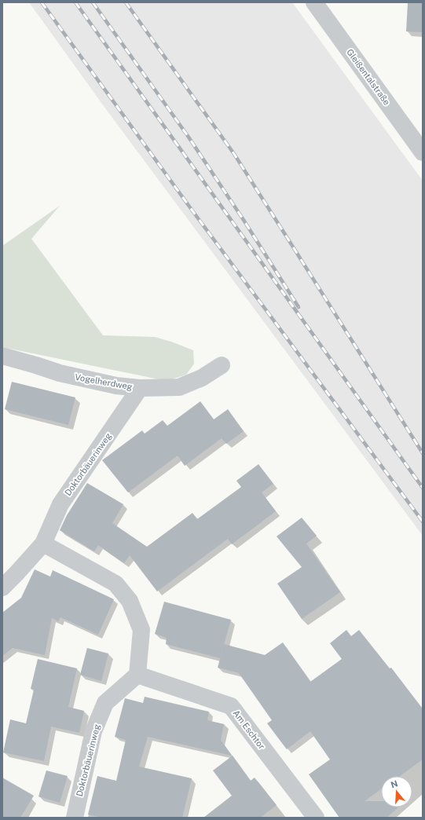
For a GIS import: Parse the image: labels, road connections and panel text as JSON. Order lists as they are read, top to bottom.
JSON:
{
  "streets": {
    "street": [
      "Gleißentalstraße",
      "Vogelherdweg",
      "Doktorbäuerinweg",
      "Am Eschtor"
    ]
  },
  "crossings": [
    ["Vogelherdweg", "Doktorbäuerinweg"],
    ["Doktorbäuerinweg", "Am Eschtor"]
  ],
  "north": "top"
}
